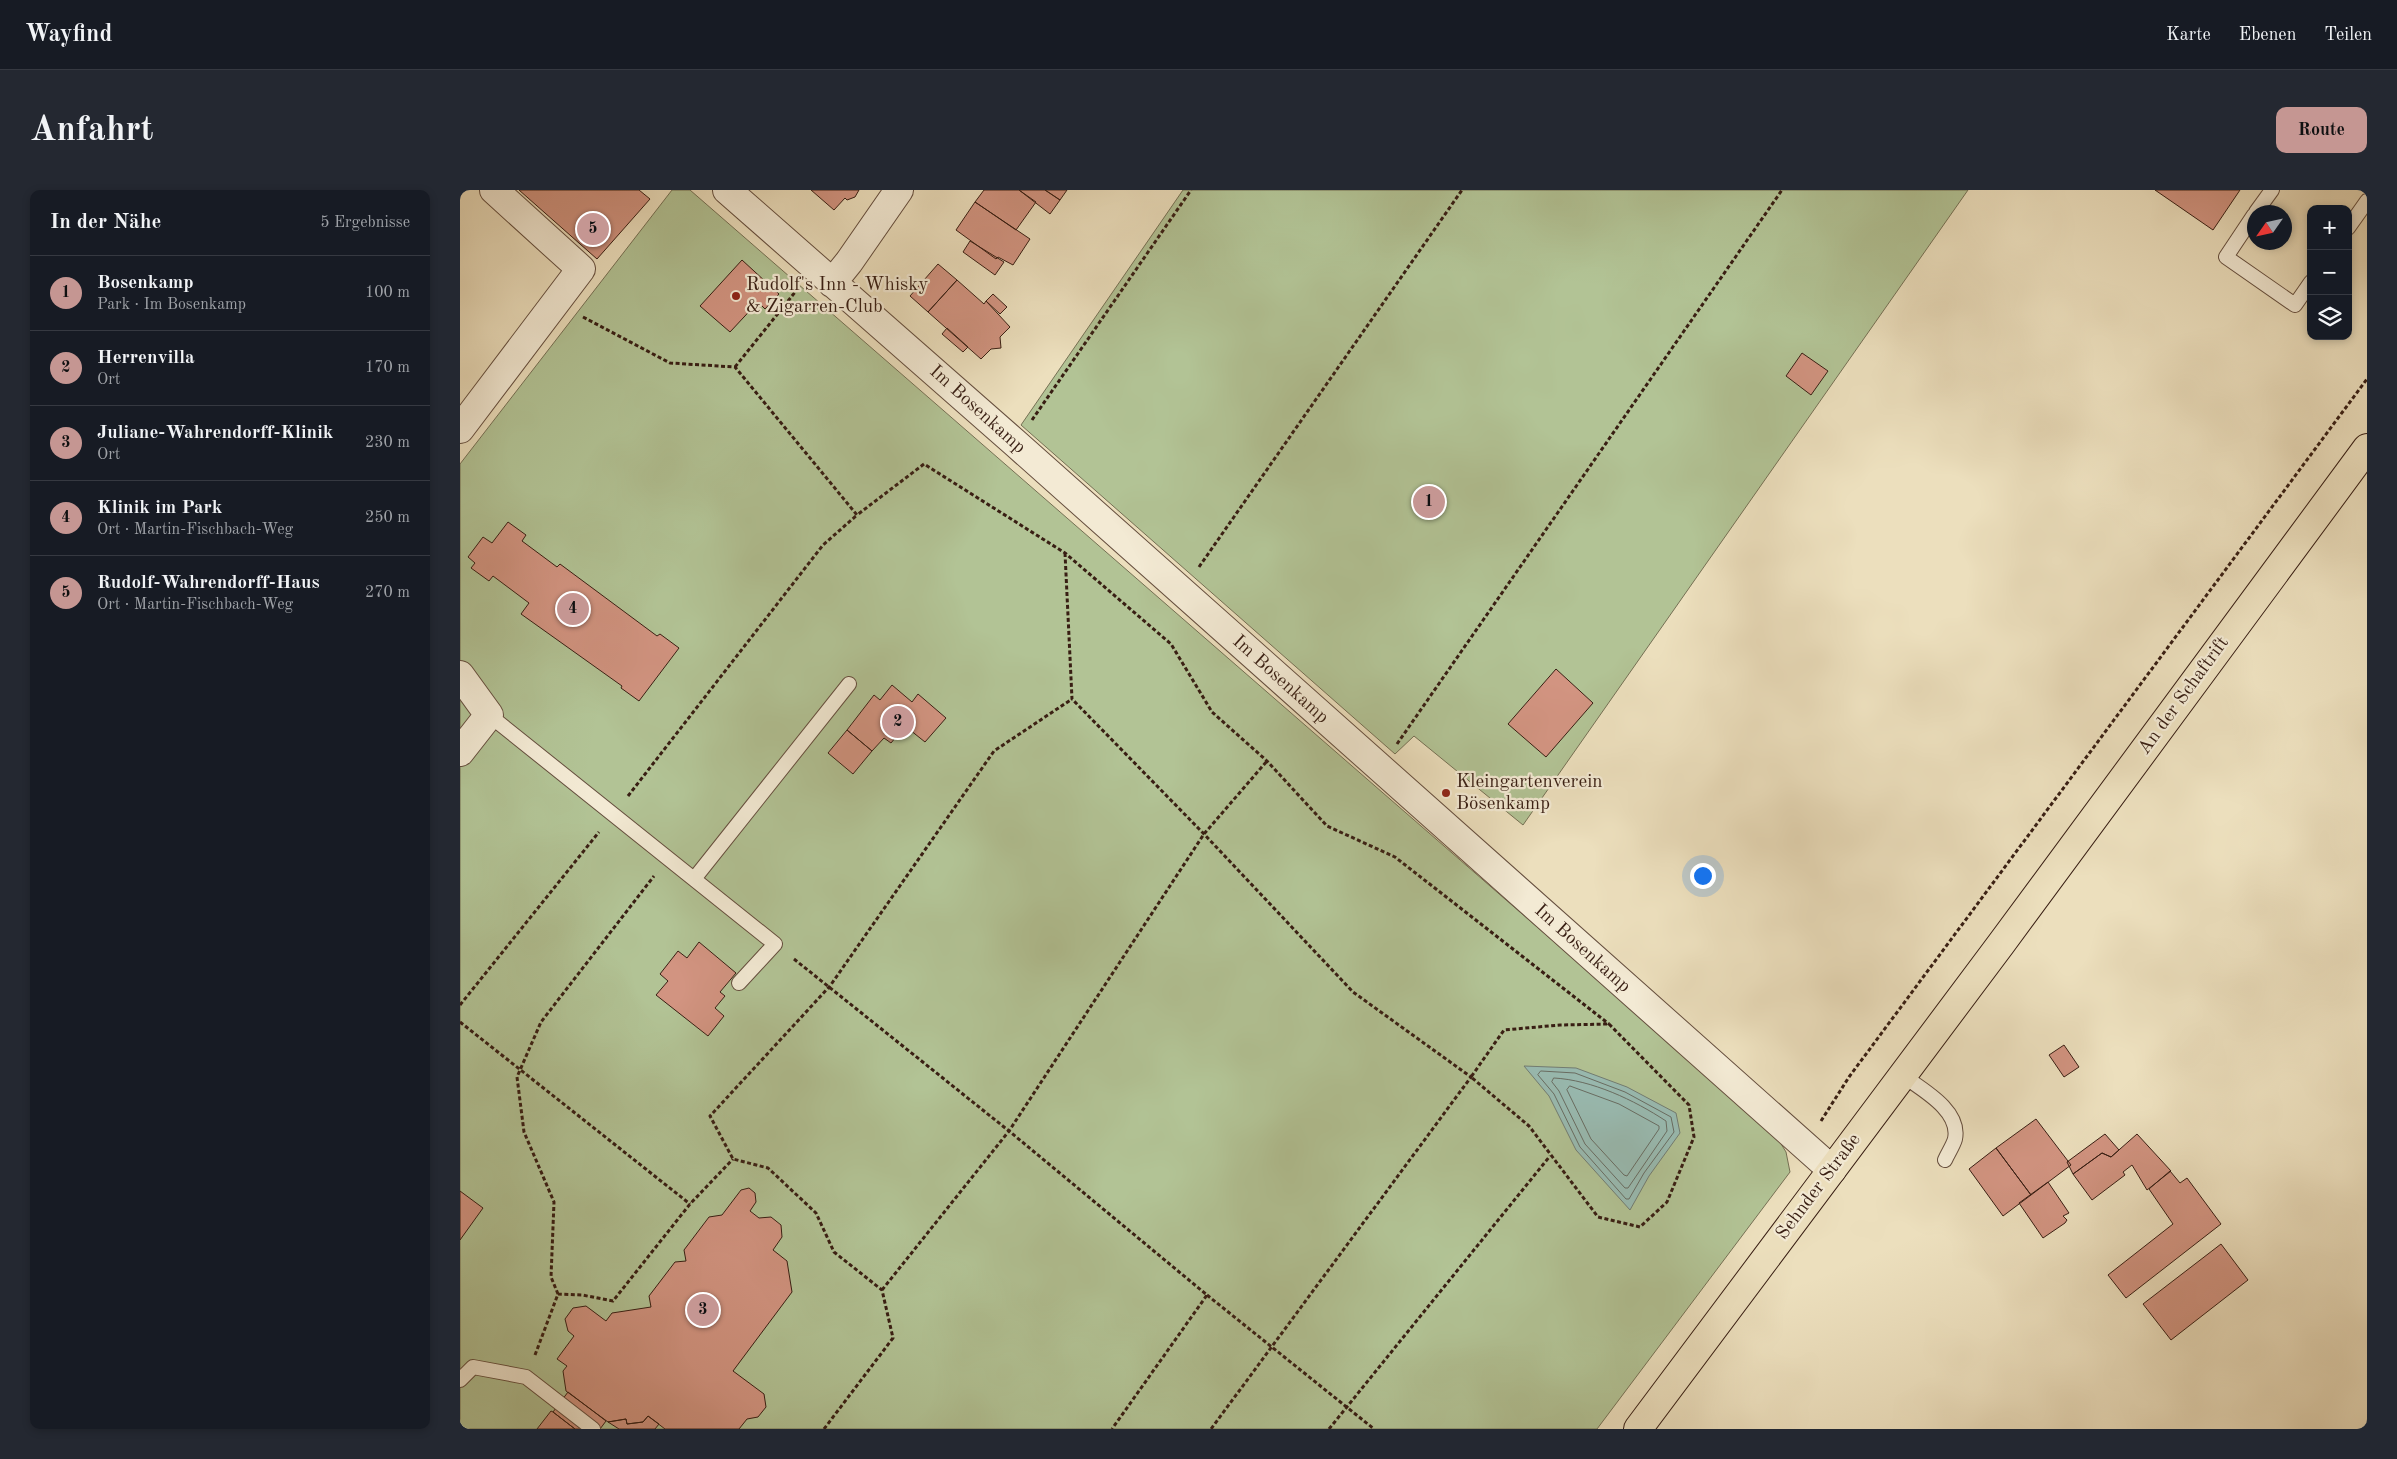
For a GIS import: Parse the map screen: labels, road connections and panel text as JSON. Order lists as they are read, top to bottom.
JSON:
{
  "streets": {
    "main road": ["An der Schaftrift", "Sehnder Straße"],
    "street": ["Im Bosenkamp"]
  },
  "crossings": [
    ["Im Bosenkamp", "Sehnder Straße"],
    ["An der Schaftrift", "Sehnder Straße"]
  ],
  "places": ["Rudolf's Inn - Whisky & Zigarren-Club", "Kleingartenverein Bösenkamp"],
  "north": "bottom left",
  "page": {
    "header": "Wayfind",
    "nav": ["Karte", "Ebenen", "Teilen"],
    "buttons": "Route",
    "title": "Anfahrt",
    "heading": ["In der Nähe", "5 Ergebnisse"],
    "map_buttons": ["+", "−"],
    "pins": [
      "5",
      "1",
      "4",
      "2",
      "3"
    ],
    "list": [
      {
        "mark": "1",
        "name": "Bosenkamp",
        "note": "Park · Im Bosenkamp",
        "value": "100 m"
      },
      {
        "mark": "2",
        "name": "Herrenvilla",
        "note": "Ort",
        "value": "170 m"
      },
      {
        "mark": "3",
        "name": "Juliane-Wahrendorff-Klinik",
        "note": "Ort",
        "value": "230 m"
      },
      {
        "mark": "4",
        "name": "Klinik im Park",
        "note": "Ort · Martin-Fischbach-Weg",
        "value": "250 m"
      },
      {
        "mark": "5",
        "name": "Rudolf-Wahrendorff-Haus",
        "note": "Ort · Martin-Fischbach-Weg",
        "value": "270 m"
      }
    ]
  }
}
